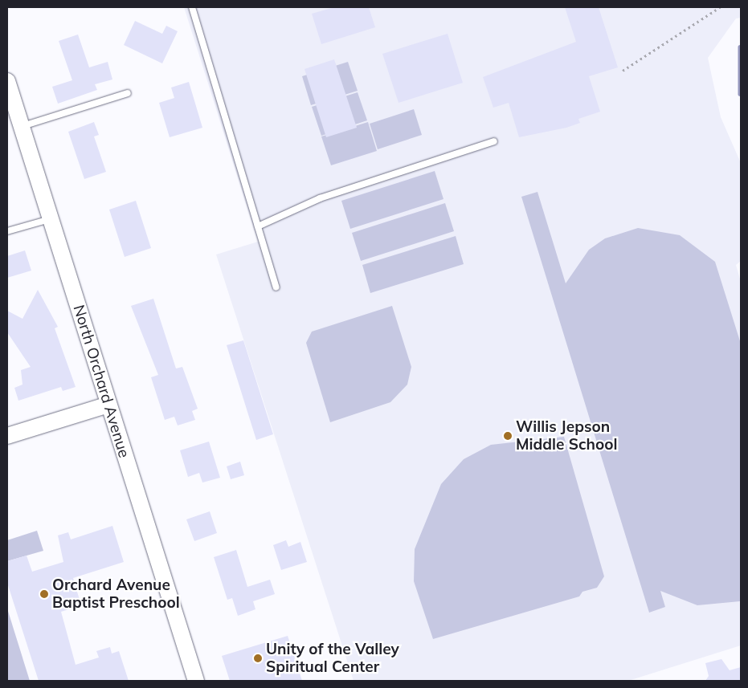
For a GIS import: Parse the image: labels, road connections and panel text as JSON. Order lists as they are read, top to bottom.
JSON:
{
  "streets": {
    "street": ["North Orchard Avenue"]
  },
  "places": ["Willis Jepson Middle School", "Orchard Avenue Baptist Preschool", "Unity of the Valley Spiritual Center"]
}
